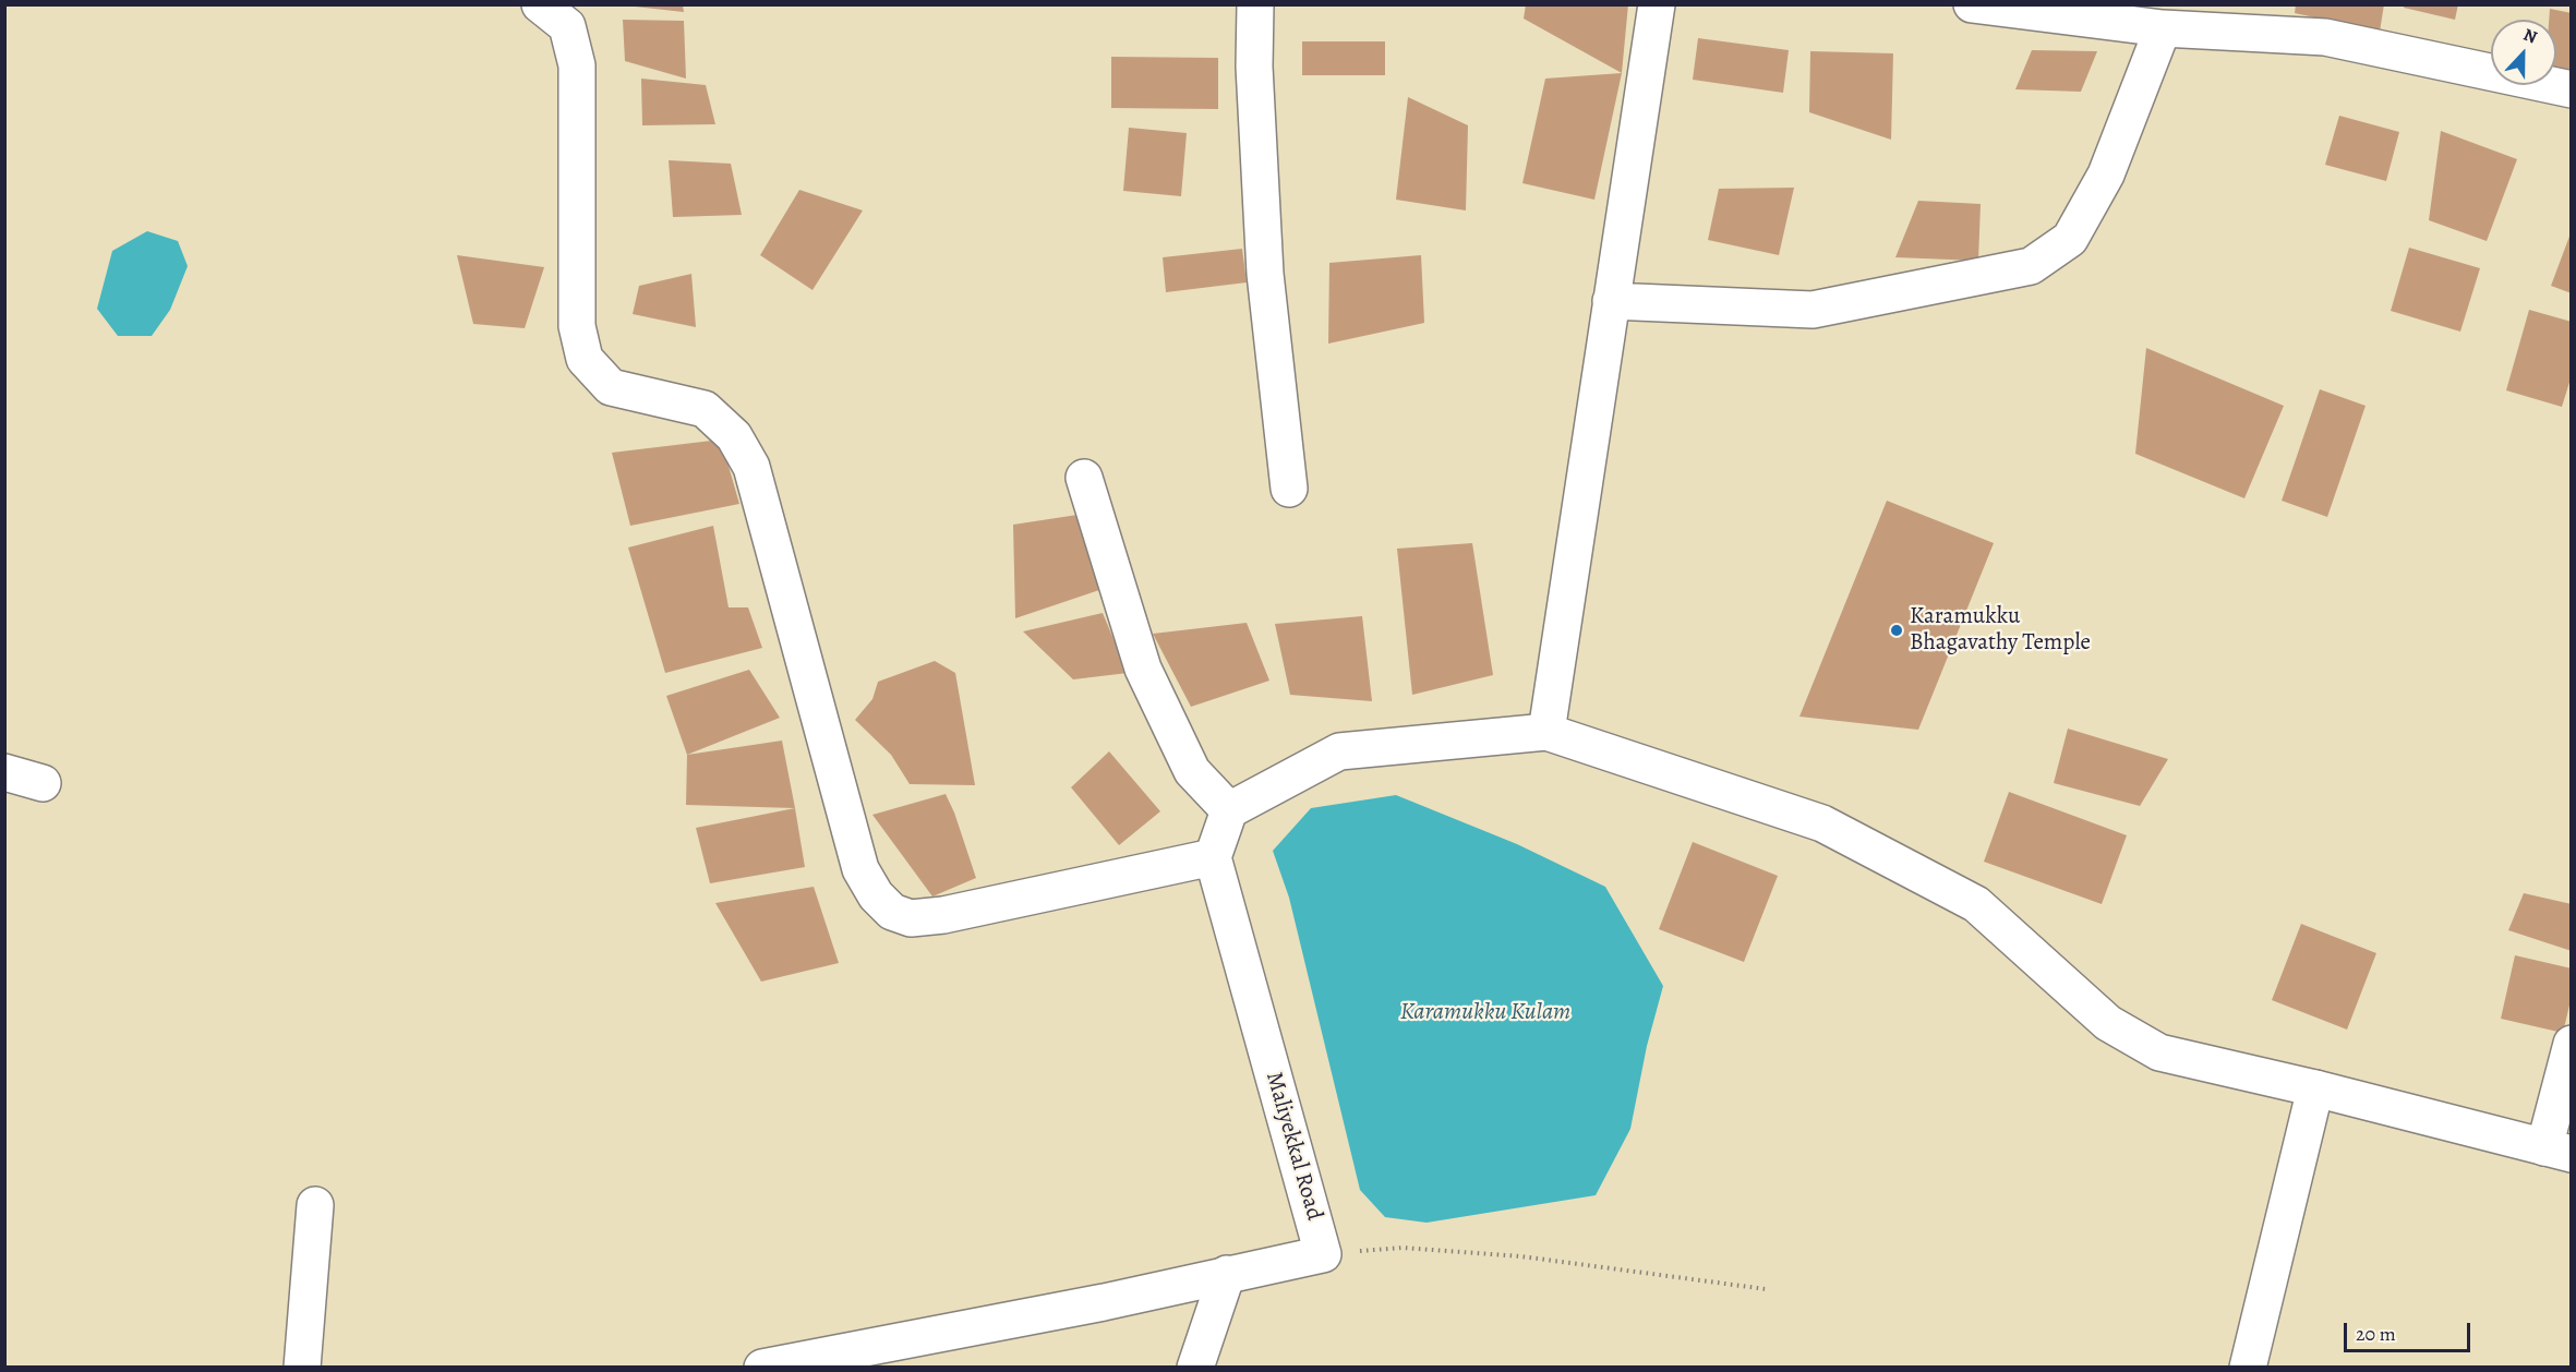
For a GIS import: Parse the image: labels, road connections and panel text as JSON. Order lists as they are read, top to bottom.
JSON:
{
  "streets": {
    "street": ["Maliyekkal Road"]
  },
  "water": ["Karamukku Kulam"],
  "places": ["Karamukku Bhagavathy Temple"],
  "scale_bar": "20 m",
  "north": "top"
}
